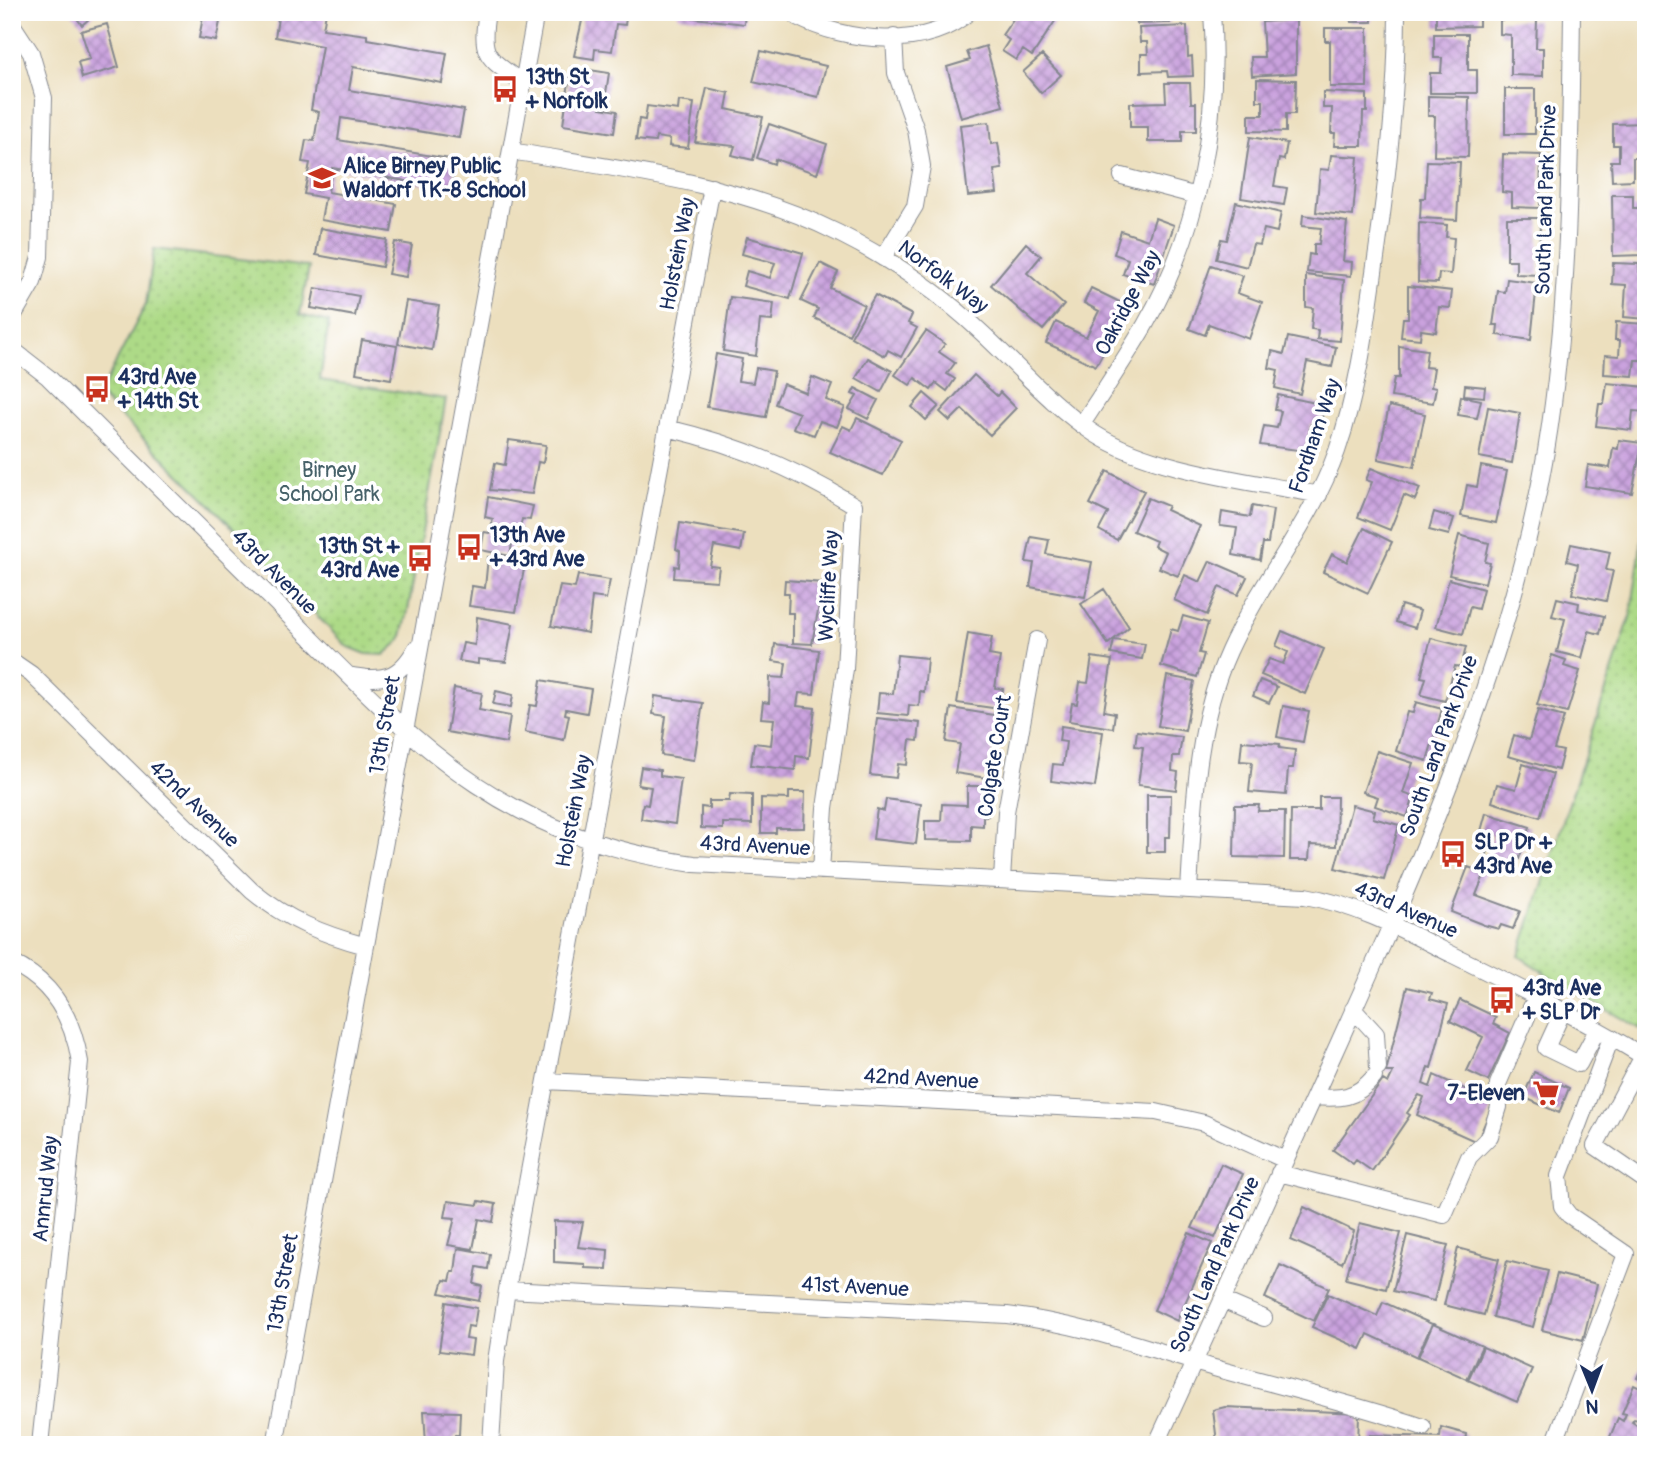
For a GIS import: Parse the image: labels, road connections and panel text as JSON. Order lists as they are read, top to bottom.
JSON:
{
  "streets": {
    "street": [
      "South Land Park Drive",
      "Holstein Way",
      "Norfolk Way",
      "Oakridge Way",
      "Fordham Way",
      "43rd Avenue",
      "Wycliffe Way",
      "13th Street",
      "Colgate Court",
      "42nd Avenue",
      "Annrud Way",
      "41st Avenue"
    ]
  },
  "crossings": [
    ["South Land Park Drive", "43rd Avenue"],
    ["South Land Park Drive", "42nd Avenue"],
    ["South Land Park Drive", "41st Avenue"],
    ["Holstein Way", "Norfolk Way"],
    ["Holstein Way", "43rd Avenue"],
    ["Holstein Way", "Wycliffe Way"],
    ["Holstein Way", "42nd Avenue"],
    ["Holstein Way", "41st Avenue"],
    ["Norfolk Way", "Oakridge Way"],
    ["Norfolk Way", "Fordham Way"],
    ["Norfolk Way", "13th Street"],
    ["Fordham Way", "43rd Avenue"],
    ["43rd Avenue", "Wycliffe Way"],
    ["43rd Avenue", "13th Street"],
    ["43rd Avenue", "Colgate Court"],
    ["43rd Avenue", "42nd Avenue"],
    ["13th Street", "42nd Avenue"]
  ],
  "parks": ["Birney School Park"],
  "places": {
    "bus stop": [
      "13th St + Norfolk",
      "43rd Ave + 14th St",
      "13th Ave + 43rd Ave",
      "13th St + 43rd Ave",
      "SLP Dr + 43rd Ave",
      "43rd Ave + SLP Dr"
    ],
    "school or university": ["Alice Birney Public Waldorf TK-8 School"],
    "supermarket": ["7-Eleven"]
  },
  "north": "bottom"
}
